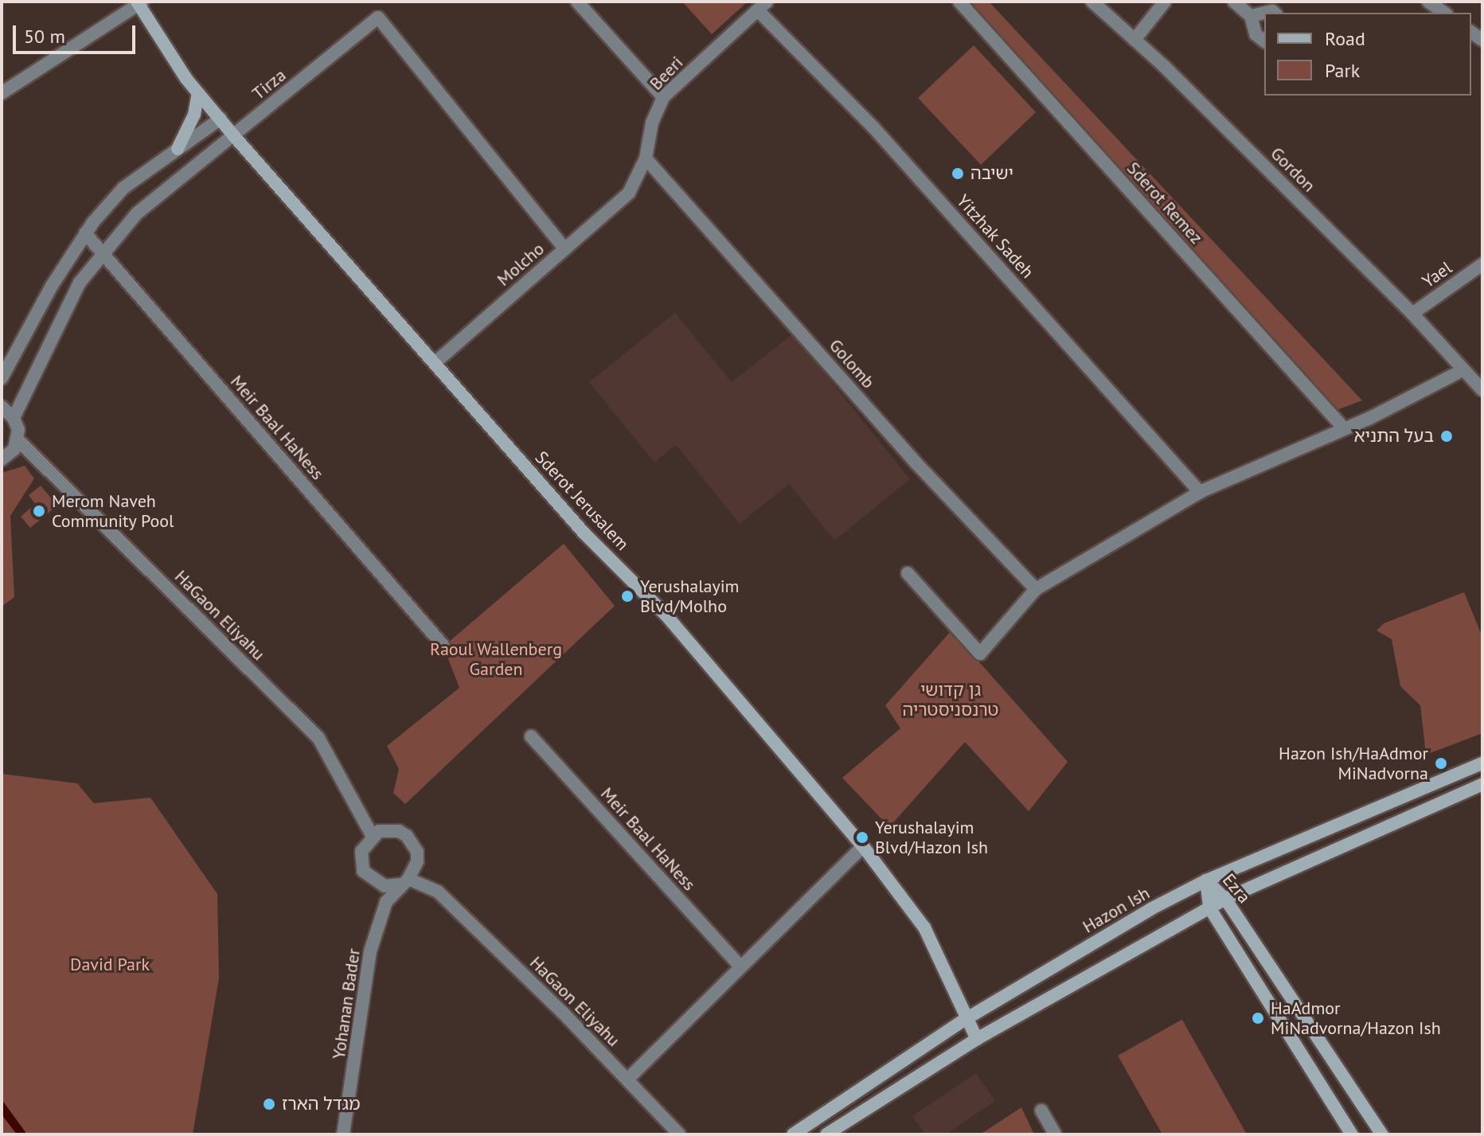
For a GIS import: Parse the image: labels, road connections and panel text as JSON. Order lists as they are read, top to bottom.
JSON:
{
  "streets": {
    "street": [
      "Beeri",
      "Tirza",
      "Gordon",
      "Sderot Remez",
      "Yitzhak Sadeh",
      "Molcho",
      "Yael",
      "Golomb",
      "Meir Baal HaNess",
      "Sderot Jerusalem",
      "HaGaon Eliyahu",
      "Ezra",
      "Hazon Ish",
      "Yohanan Bader"
    ]
  },
  "crossings": [
    ["Beeri", "Yitzhak Sadeh"],
    ["Beeri", "Molcho"],
    ["Beeri", "Golomb"],
    ["Tirza", "Molcho"],
    ["Tirza", "Meir Baal HaNess"],
    ["Tirza", "Sderot Jerusalem"],
    ["Gordon", "Yael"],
    ["Molcho", "Sderot Jerusalem"],
    ["Sderot Jerusalem", "Hazon Ish"],
    ["HaGaon Eliyahu", "Yohanan Bader"],
    ["Ezra", "Hazon Ish"]
  ],
  "parks": ["Raoul Wallenberg Garden", "גן קדושי טרנסניסטריה", "David Park"],
  "places": [
    "ישיבה",
    "בעל התניא",
    "Merom Naveh Community Pool",
    "Yerushalayim Blvd/Molho",
    "Hazon Ish/HaAdmor MiNadvorna",
    "Yerushalayim Blvd/Hazon Ish",
    "HaAdmor MiNadvorna/Hazon Ish",
    "מגדל הארז"
  ],
  "legend": ["Road", "Park"],
  "scale_bar": "50 m"
}
